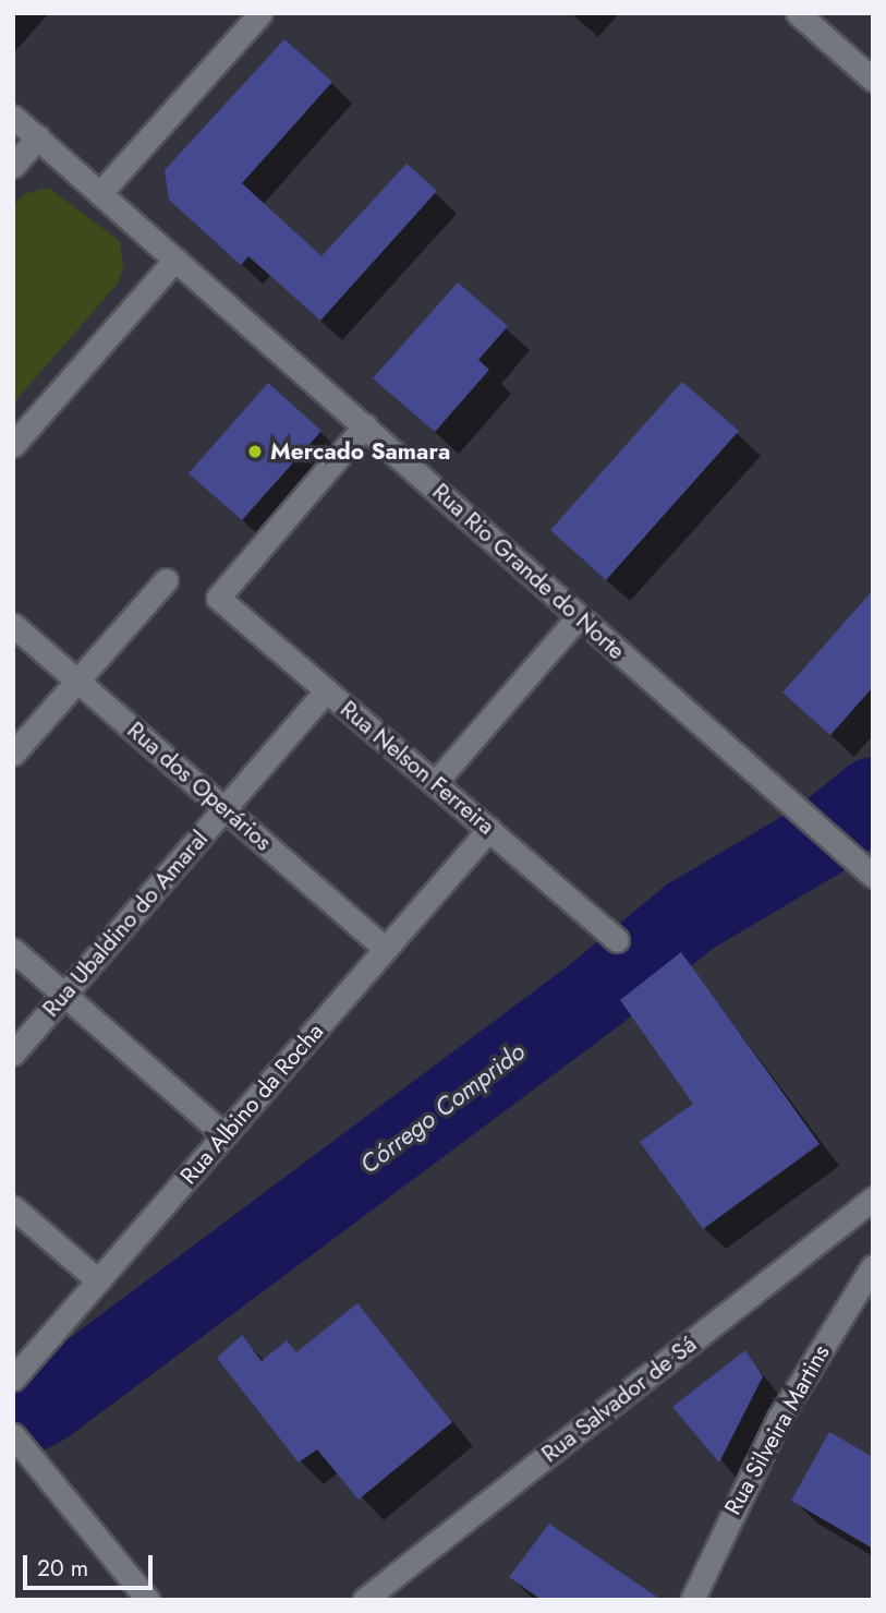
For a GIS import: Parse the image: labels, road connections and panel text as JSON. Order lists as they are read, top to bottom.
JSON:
{
  "streets": {
    "street": [
      "Rua Rio Grande do Norte",
      "Rua Nelson Ferreira",
      "Rua dos Operários",
      "Rua Ubaldino do Amaral",
      "Rua Albino da Rocha",
      "Rua Salvador de Sá",
      "Rua Silveira Martins"
    ]
  },
  "crossings": [
    ["Rua Rio Grande do Norte", "Rua Nelson Ferreira"],
    ["Rua Nelson Ferreira", "Rua Ubaldino do Amaral"],
    ["Rua Nelson Ferreira", "Rua Albino da Rocha"],
    ["Rua dos Operários", "Rua Ubaldino do Amaral"],
    ["Rua dos Operários", "Rua Albino da Rocha"]
  ],
  "water": ["Córrego Comprido"],
  "places": ["Mercado Samara"],
  "scale_bar": "20 m"
}
